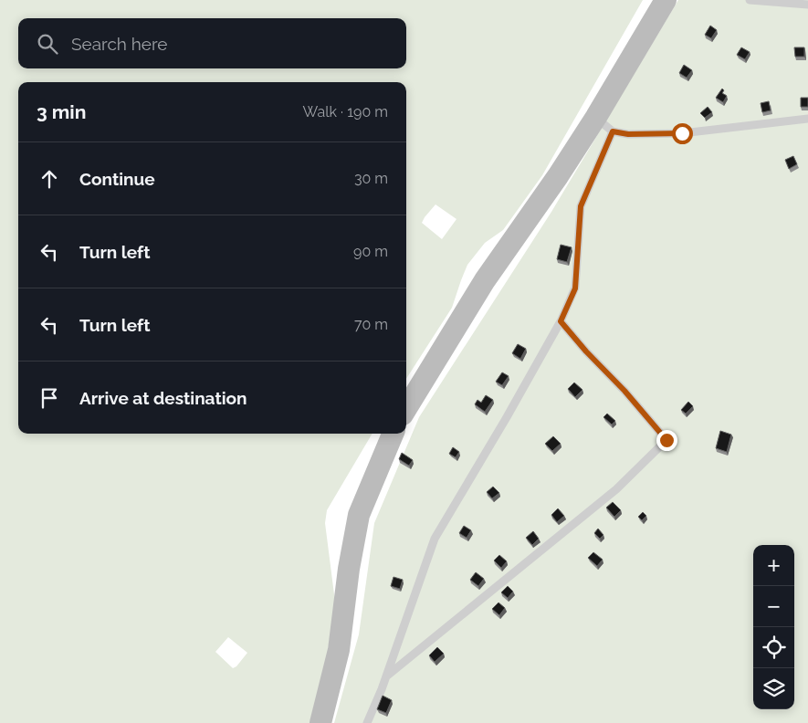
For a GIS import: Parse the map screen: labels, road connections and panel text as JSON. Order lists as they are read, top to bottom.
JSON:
{
  "page": {
    "search": "Search here",
    "heading": ["3 min", "Walk · 190 m"],
    "list": [
      ["Continue", "30 m"],
      ["Turn left", "90 m"],
      ["Turn left", "70 m"],
      "Arrive at destination"
    ],
    "map_buttons": ["+", "−"]
  }
}
